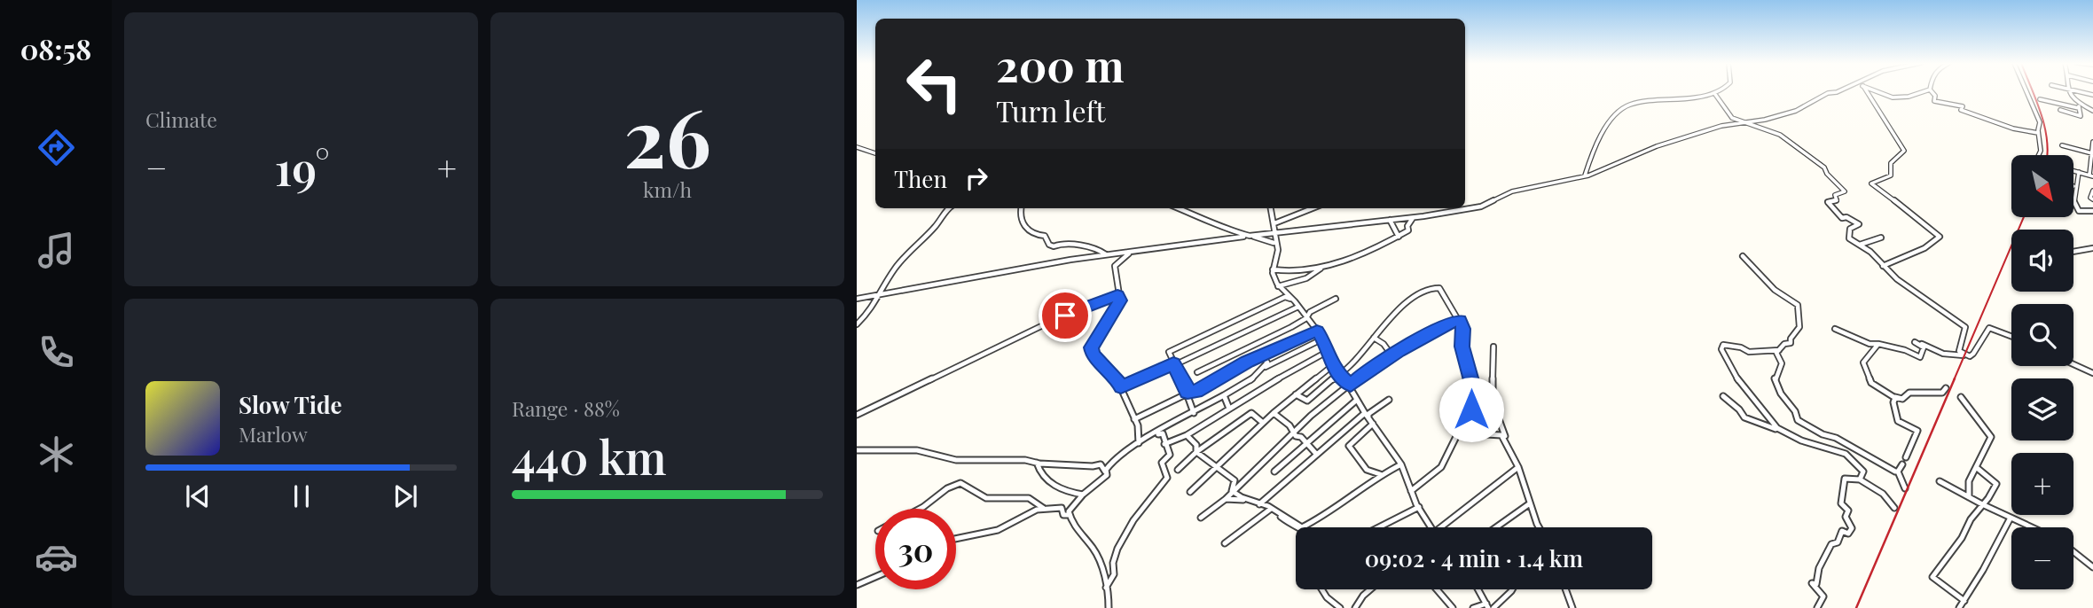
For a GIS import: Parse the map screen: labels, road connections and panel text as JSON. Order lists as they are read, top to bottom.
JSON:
{
  "north": "bottom right",
  "page": {
    "tabs": "08:58",
    "tile": [
      "Climate",
      ["26", "km/h"],
      ["Range · 88%", "440 km"]
    ],
    "turn": ["200 m", "Turn left"],
    "heat": ["−", "19°", "+"],
    "then": "Then",
    "map_buttons": ["+", "−"],
    "song": ["Slow Tide", "Marlow"],
    "limit": "30",
    "trip": "09:02 · 4 min · 1.4 km"
  }
}
